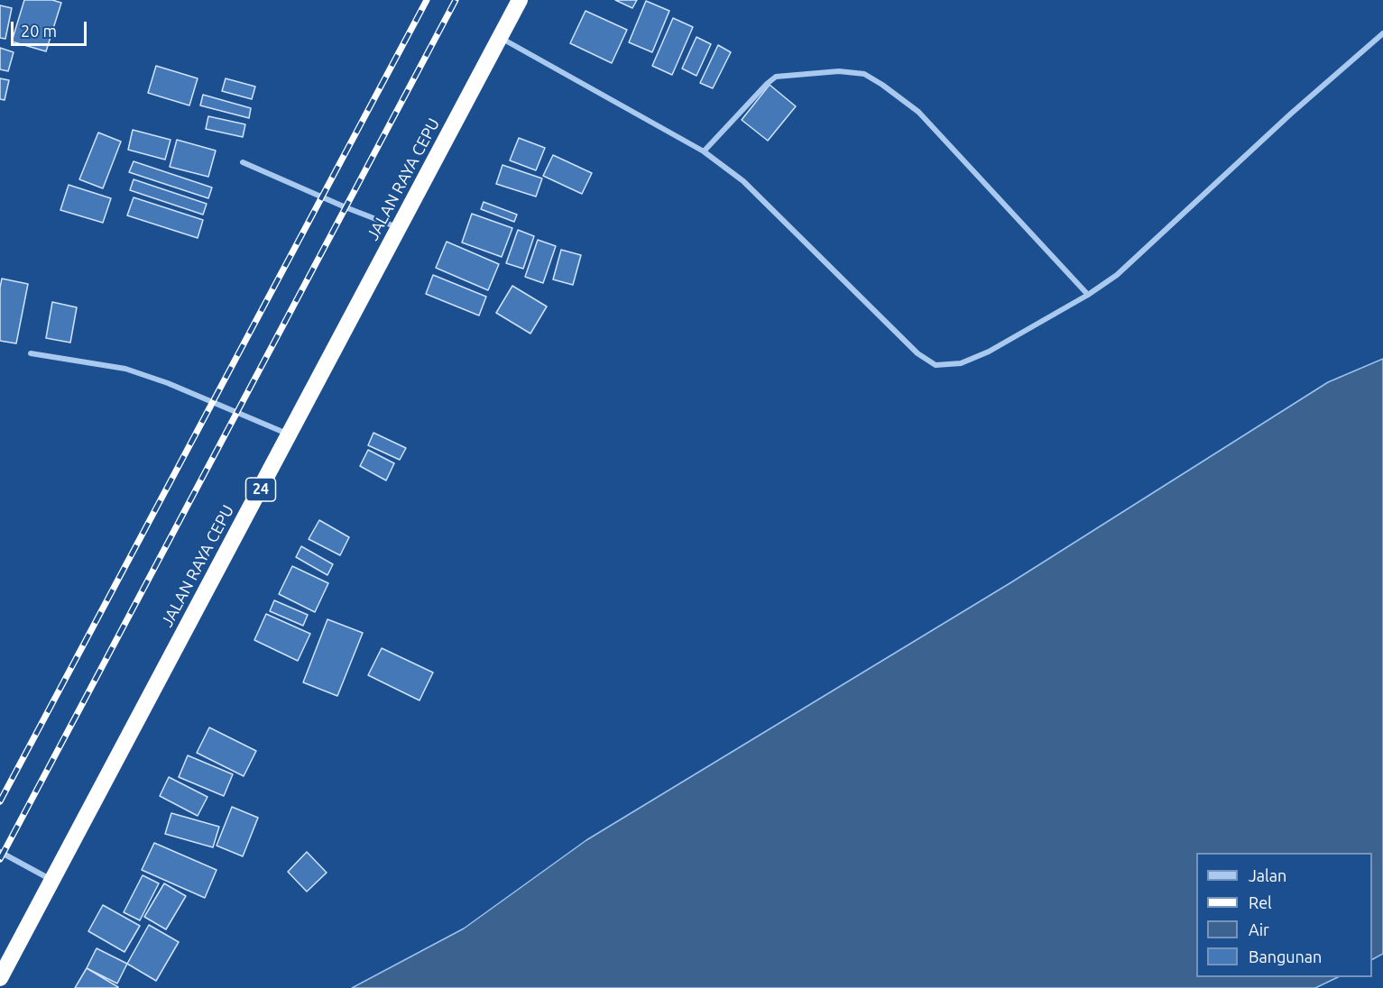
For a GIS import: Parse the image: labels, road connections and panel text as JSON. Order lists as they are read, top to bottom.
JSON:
{
  "streets": {
    "highway": ["JALAN RAYA CEPU", "24"]
  },
  "legend": [
    "Jalan",
    "Rel",
    "Air",
    "Bangunan"
  ],
  "scale_bar": "20 m"
}
